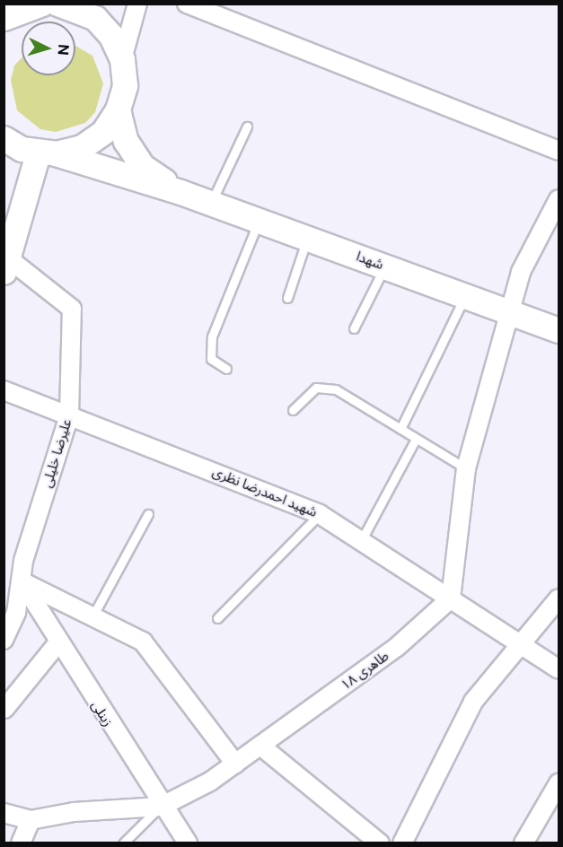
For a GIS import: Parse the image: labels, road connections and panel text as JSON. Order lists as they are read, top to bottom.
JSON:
{
  "streets": {
    "main road": ["شهدا"],
    "street": [
      "علیرضا خلیلی",
      "شهید احمدرضا نظری",
      "طاهری ۱۸",
      "زینلی"
    ]
  },
  "crossings": [
    ["علیرضا خلیلی", "شهید احمدرضا نظری"],
    ["علیرضا خلیلی", "زینلی"],
    ["شهید احمدرضا نظری", "طاهری ۱۸"],
    ["طاهری ۱۸", "زینلی"]
  ],
  "north": "right"
}
